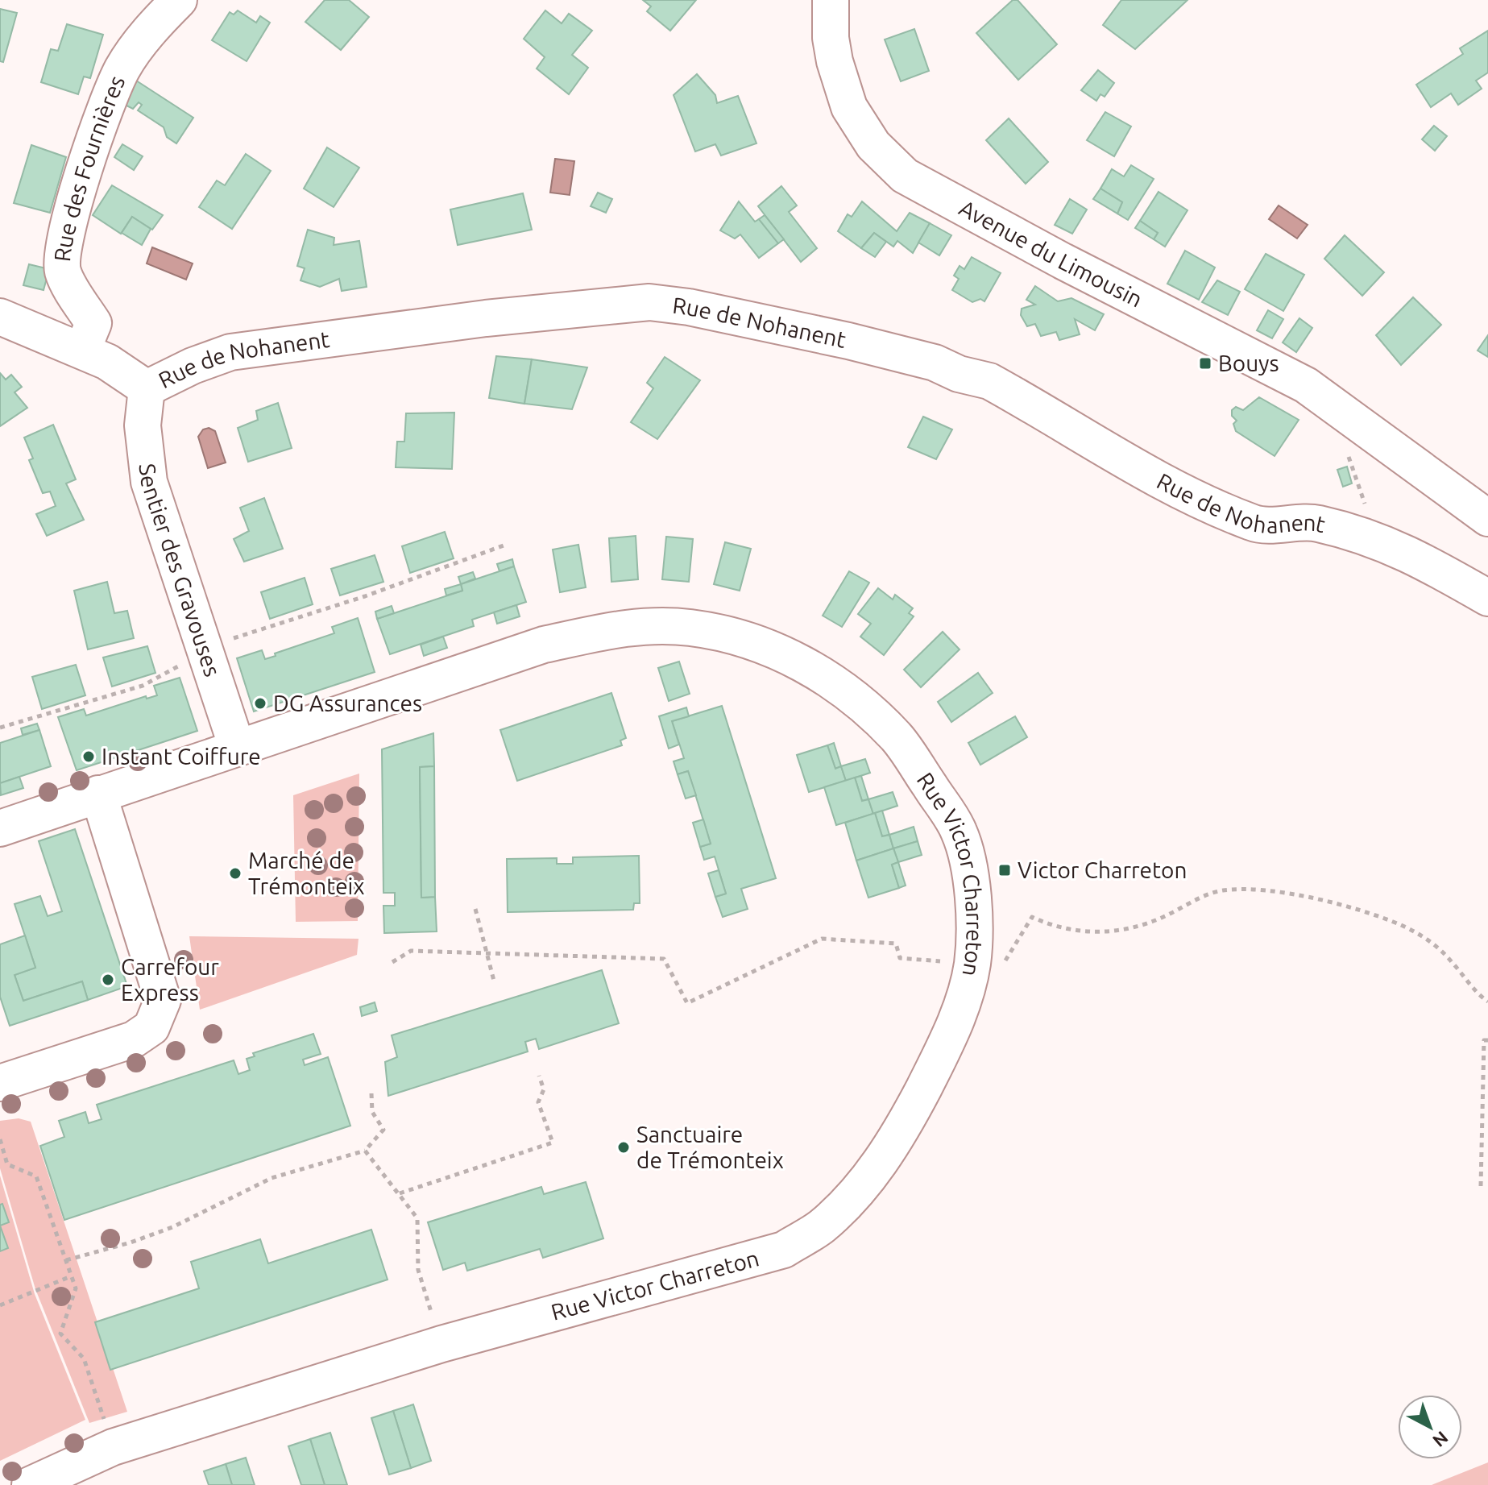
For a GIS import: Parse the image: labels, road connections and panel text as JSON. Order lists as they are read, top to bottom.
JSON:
{
  "streets": {
    "street": [
      "Rue des Fournières",
      "Avenue du Limousin",
      "Rue de Nohanent",
      "Sentier des Gravouses",
      "Rue Victor Charreton"
    ]
  },
  "crossings": [
    ["Rue des Fournières", "Rue de Nohanent"],
    ["Rue de Nohanent", "Sentier des Gravouses"],
    ["Sentier des Gravouses", "Rue Victor Charreton"]
  ],
  "places": {
    "transit": ["Bouys", "Victor Charreton"],
    "other": [
      "DG Assurances",
      "Instant Coiffure",
      "Marché de Trémonteix",
      "Carrefour Express",
      "Sanctuaire de Trémonteix"
    ]
  },
  "north": "bottom right"
}
